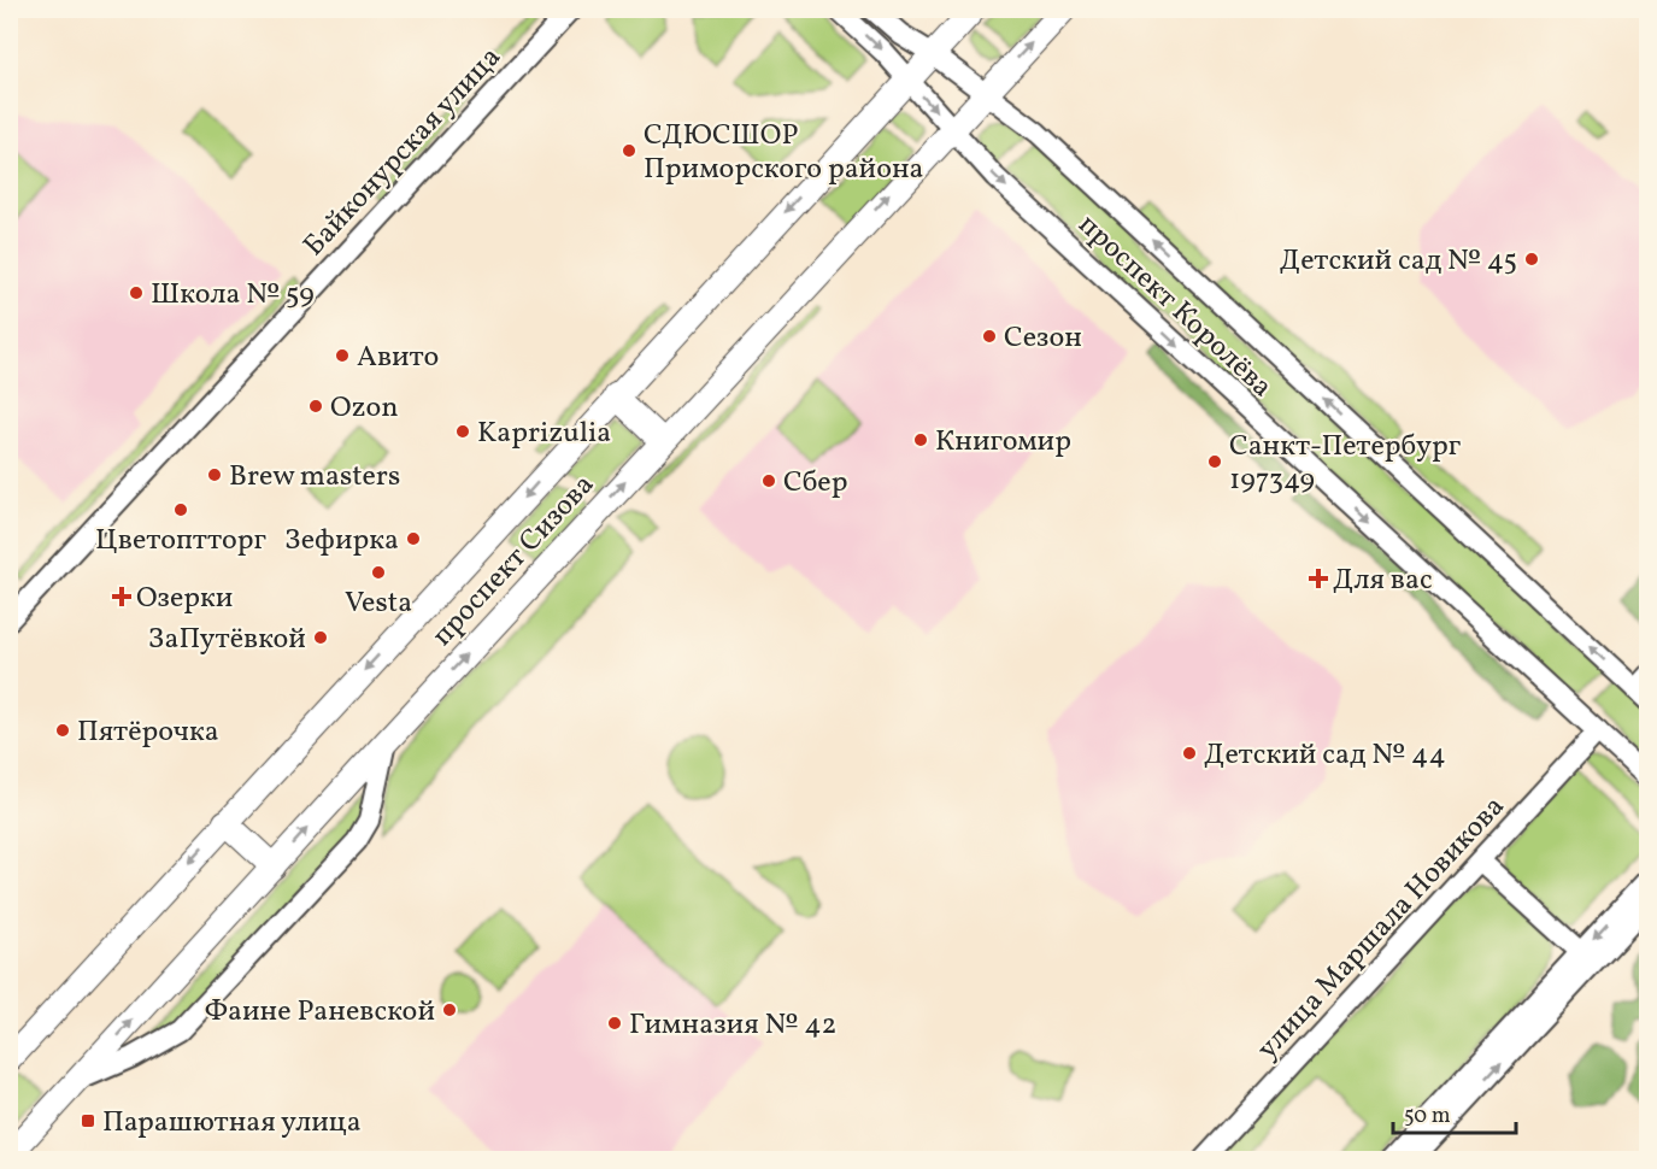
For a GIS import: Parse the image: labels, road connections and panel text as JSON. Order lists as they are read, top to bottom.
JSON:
{
  "streets": {
    "main road": ["проспект Сизова"],
    "street": ["Байконурская улица", "проспект Королёва", "улица Маршала Новикова"]
  },
  "crossings": [
    ["проспект Королёва", "проспект Сизова"],
    ["проспект Королёва", "улица Маршала Новикова"]
  ],
  "places": {
    "other": [
      "СДЮСШОР Приморского района",
      "Детский сад № 45",
      "Школа № 59",
      "Сезон",
      "Авито",
      "Ozon",
      "Kaprizulia",
      "Книгомир",
      "Санкт-Петербург 197349",
      "Brew masters",
      "Сбер",
      "Цветоптторг",
      "Зефирка",
      "Vesta",
      "ЗаПутёвкой",
      "Пятёрочка",
      "Детский сад № 44",
      "Фаине Раневской",
      "Гимназия № 42"
    ],
    "health": ["Для вас", "Озерки"],
    "transit": ["Парашютная улица"]
  },
  "scale_bar": "50 m"
}
